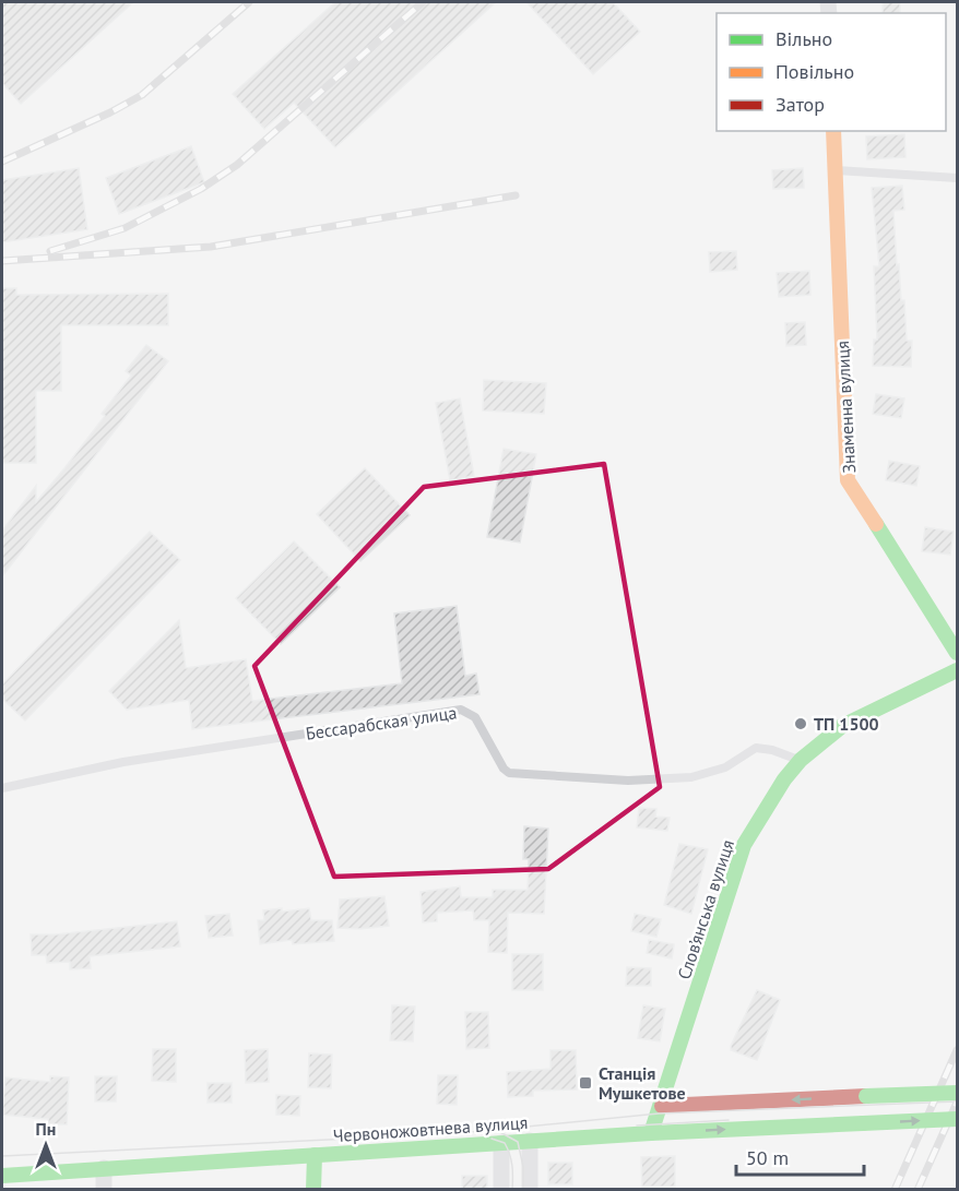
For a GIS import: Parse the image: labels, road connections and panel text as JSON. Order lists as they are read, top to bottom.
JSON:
{
  "streets": {
    "main road": ["Знаменна вулиця", "Слов’янська вулиця", "Червоножовтнева вулиця"],
    "lane": ["Бессарабская улица"]
  },
  "crossings": [
    ["Бессарабская улица", "Слов’янська вулиця"],
    ["Слов’янська вулиця", "Червоножовтнева вулиця"]
  ],
  "places": {
    "other": ["ТП 1500"],
    "transit": ["Станція Мушкетове"]
  },
  "legend": ["Вільно", "Повільно", "Затор"],
  "scale_bar": "50 m",
  "north": "top"
}
